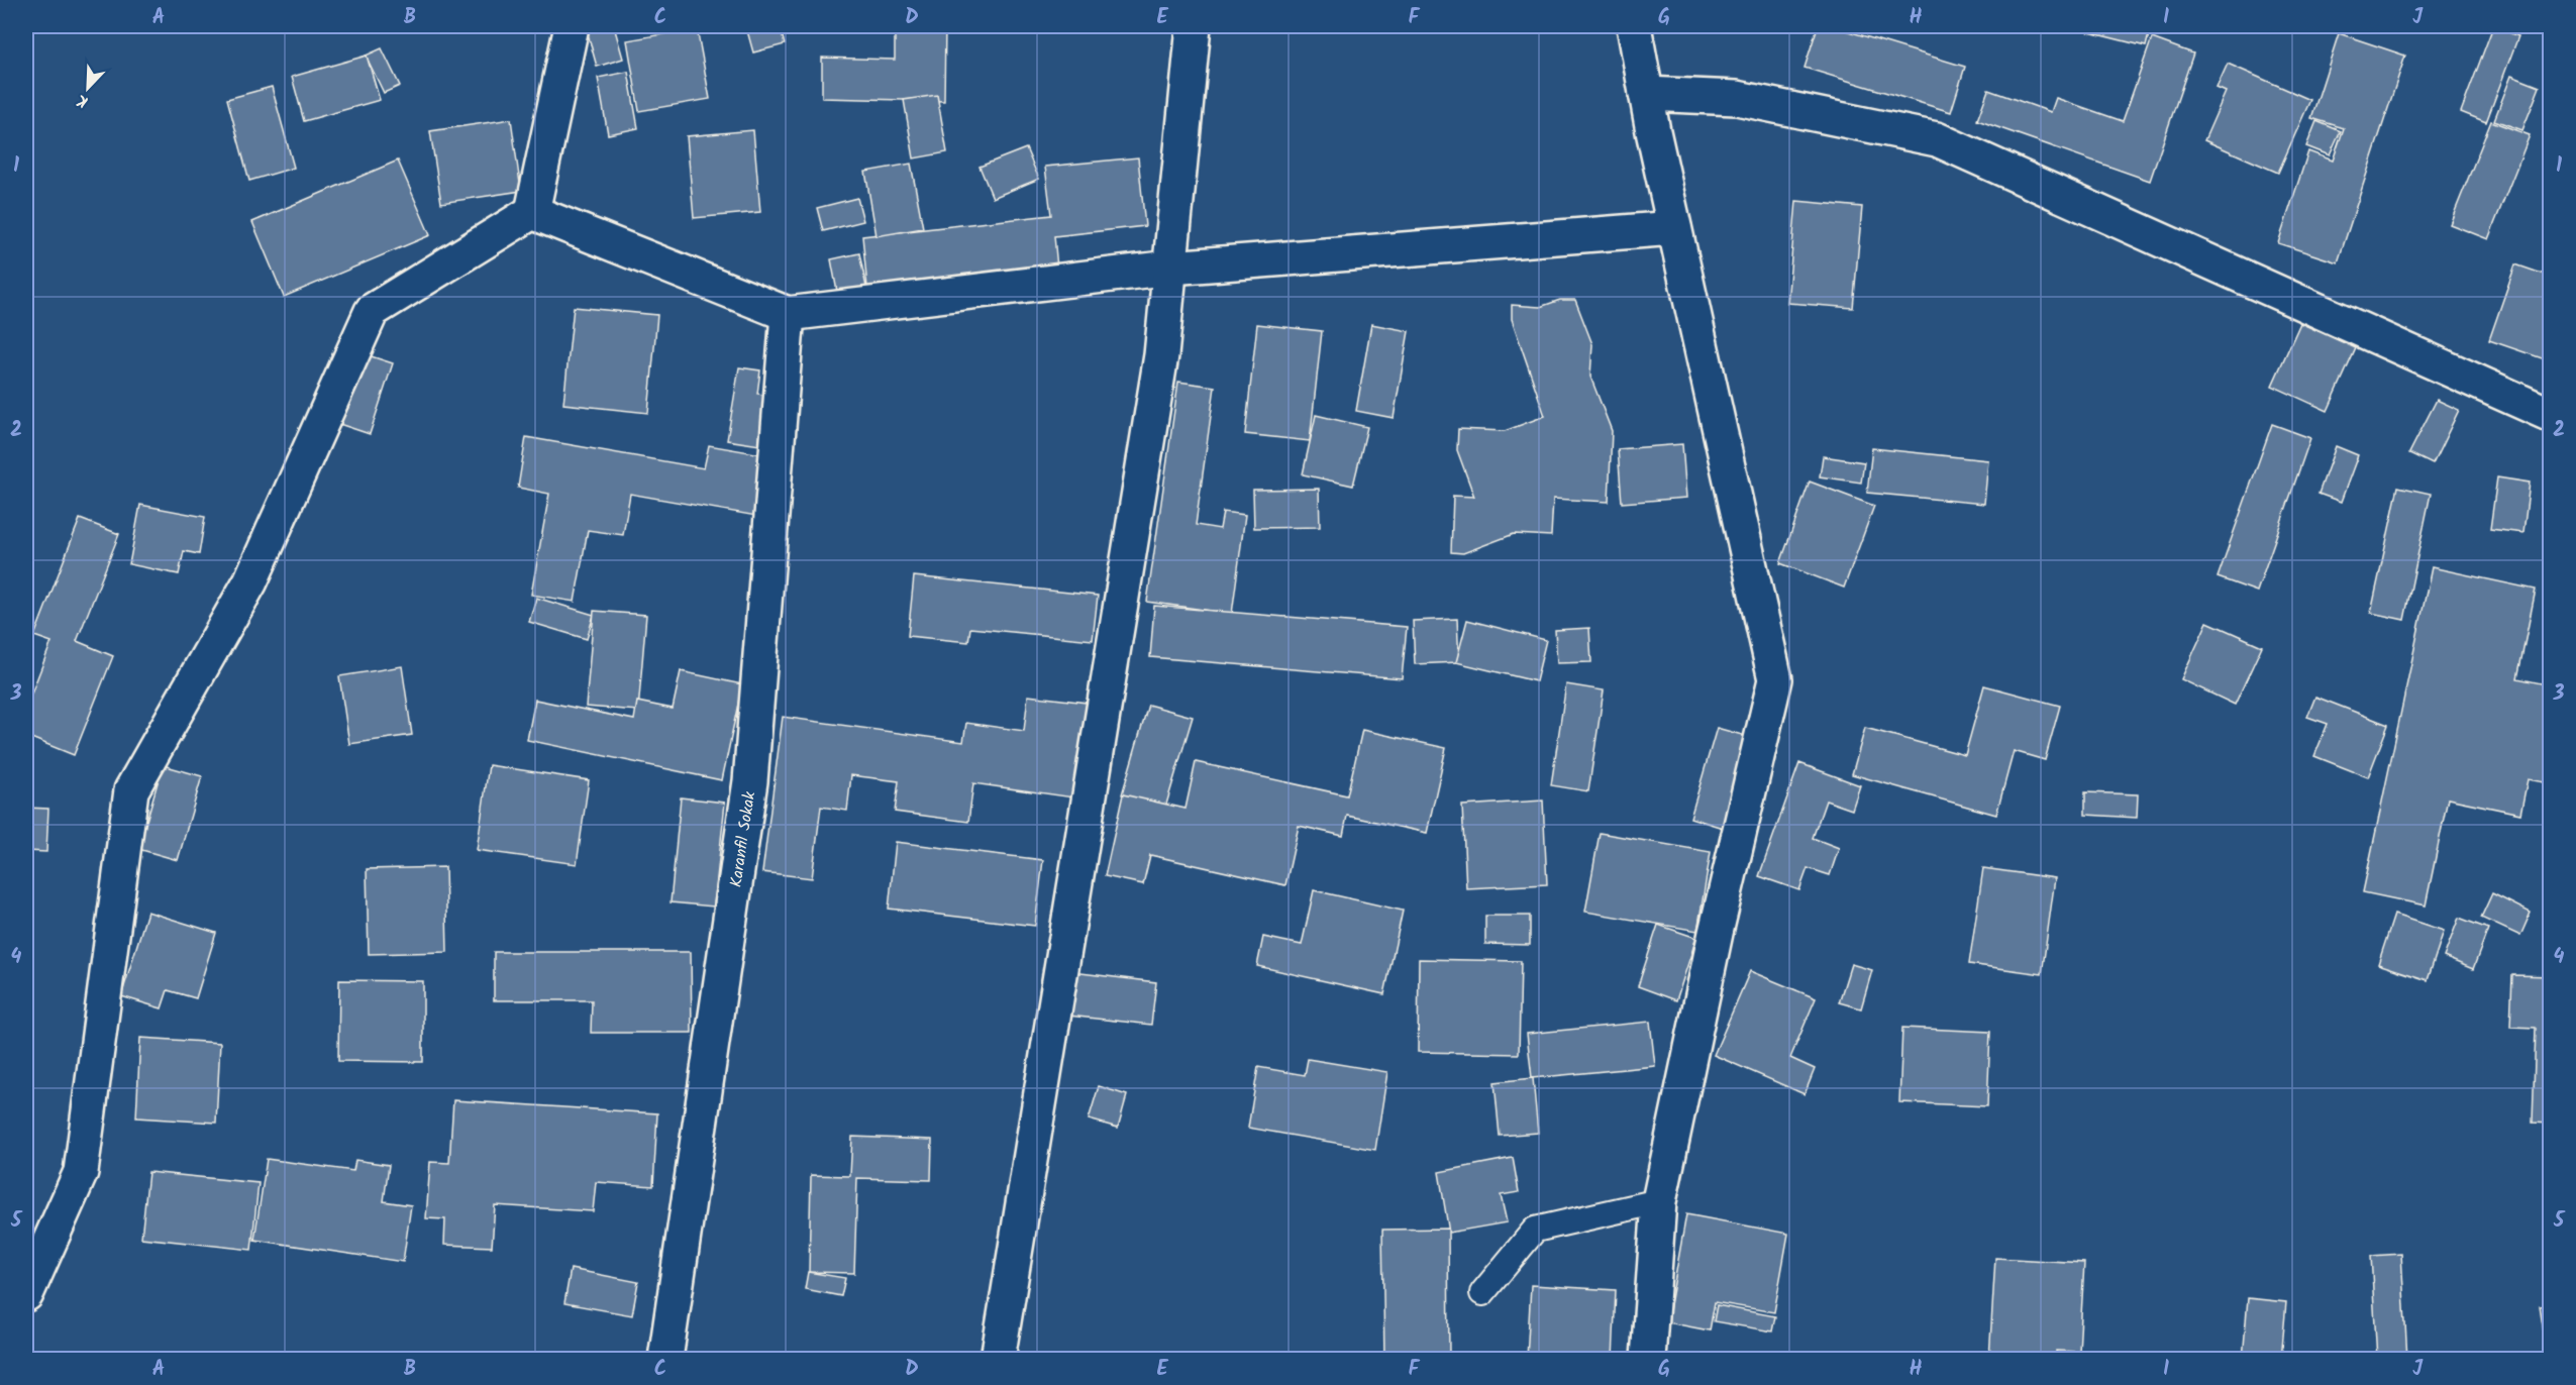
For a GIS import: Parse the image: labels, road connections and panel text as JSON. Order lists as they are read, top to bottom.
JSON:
{
  "streets": {
    "street": ["Karanfil Sokak"]
  },
  "north": "bottom left",
  "grid": {
    "columns": [
      "A",
      "B",
      "C",
      "D",
      "E",
      "F",
      "G",
      "H",
      "I",
      "J"
    ],
    "rows": [
      "1",
      "2",
      "3",
      "4",
      "5"
    ]
  }
}
